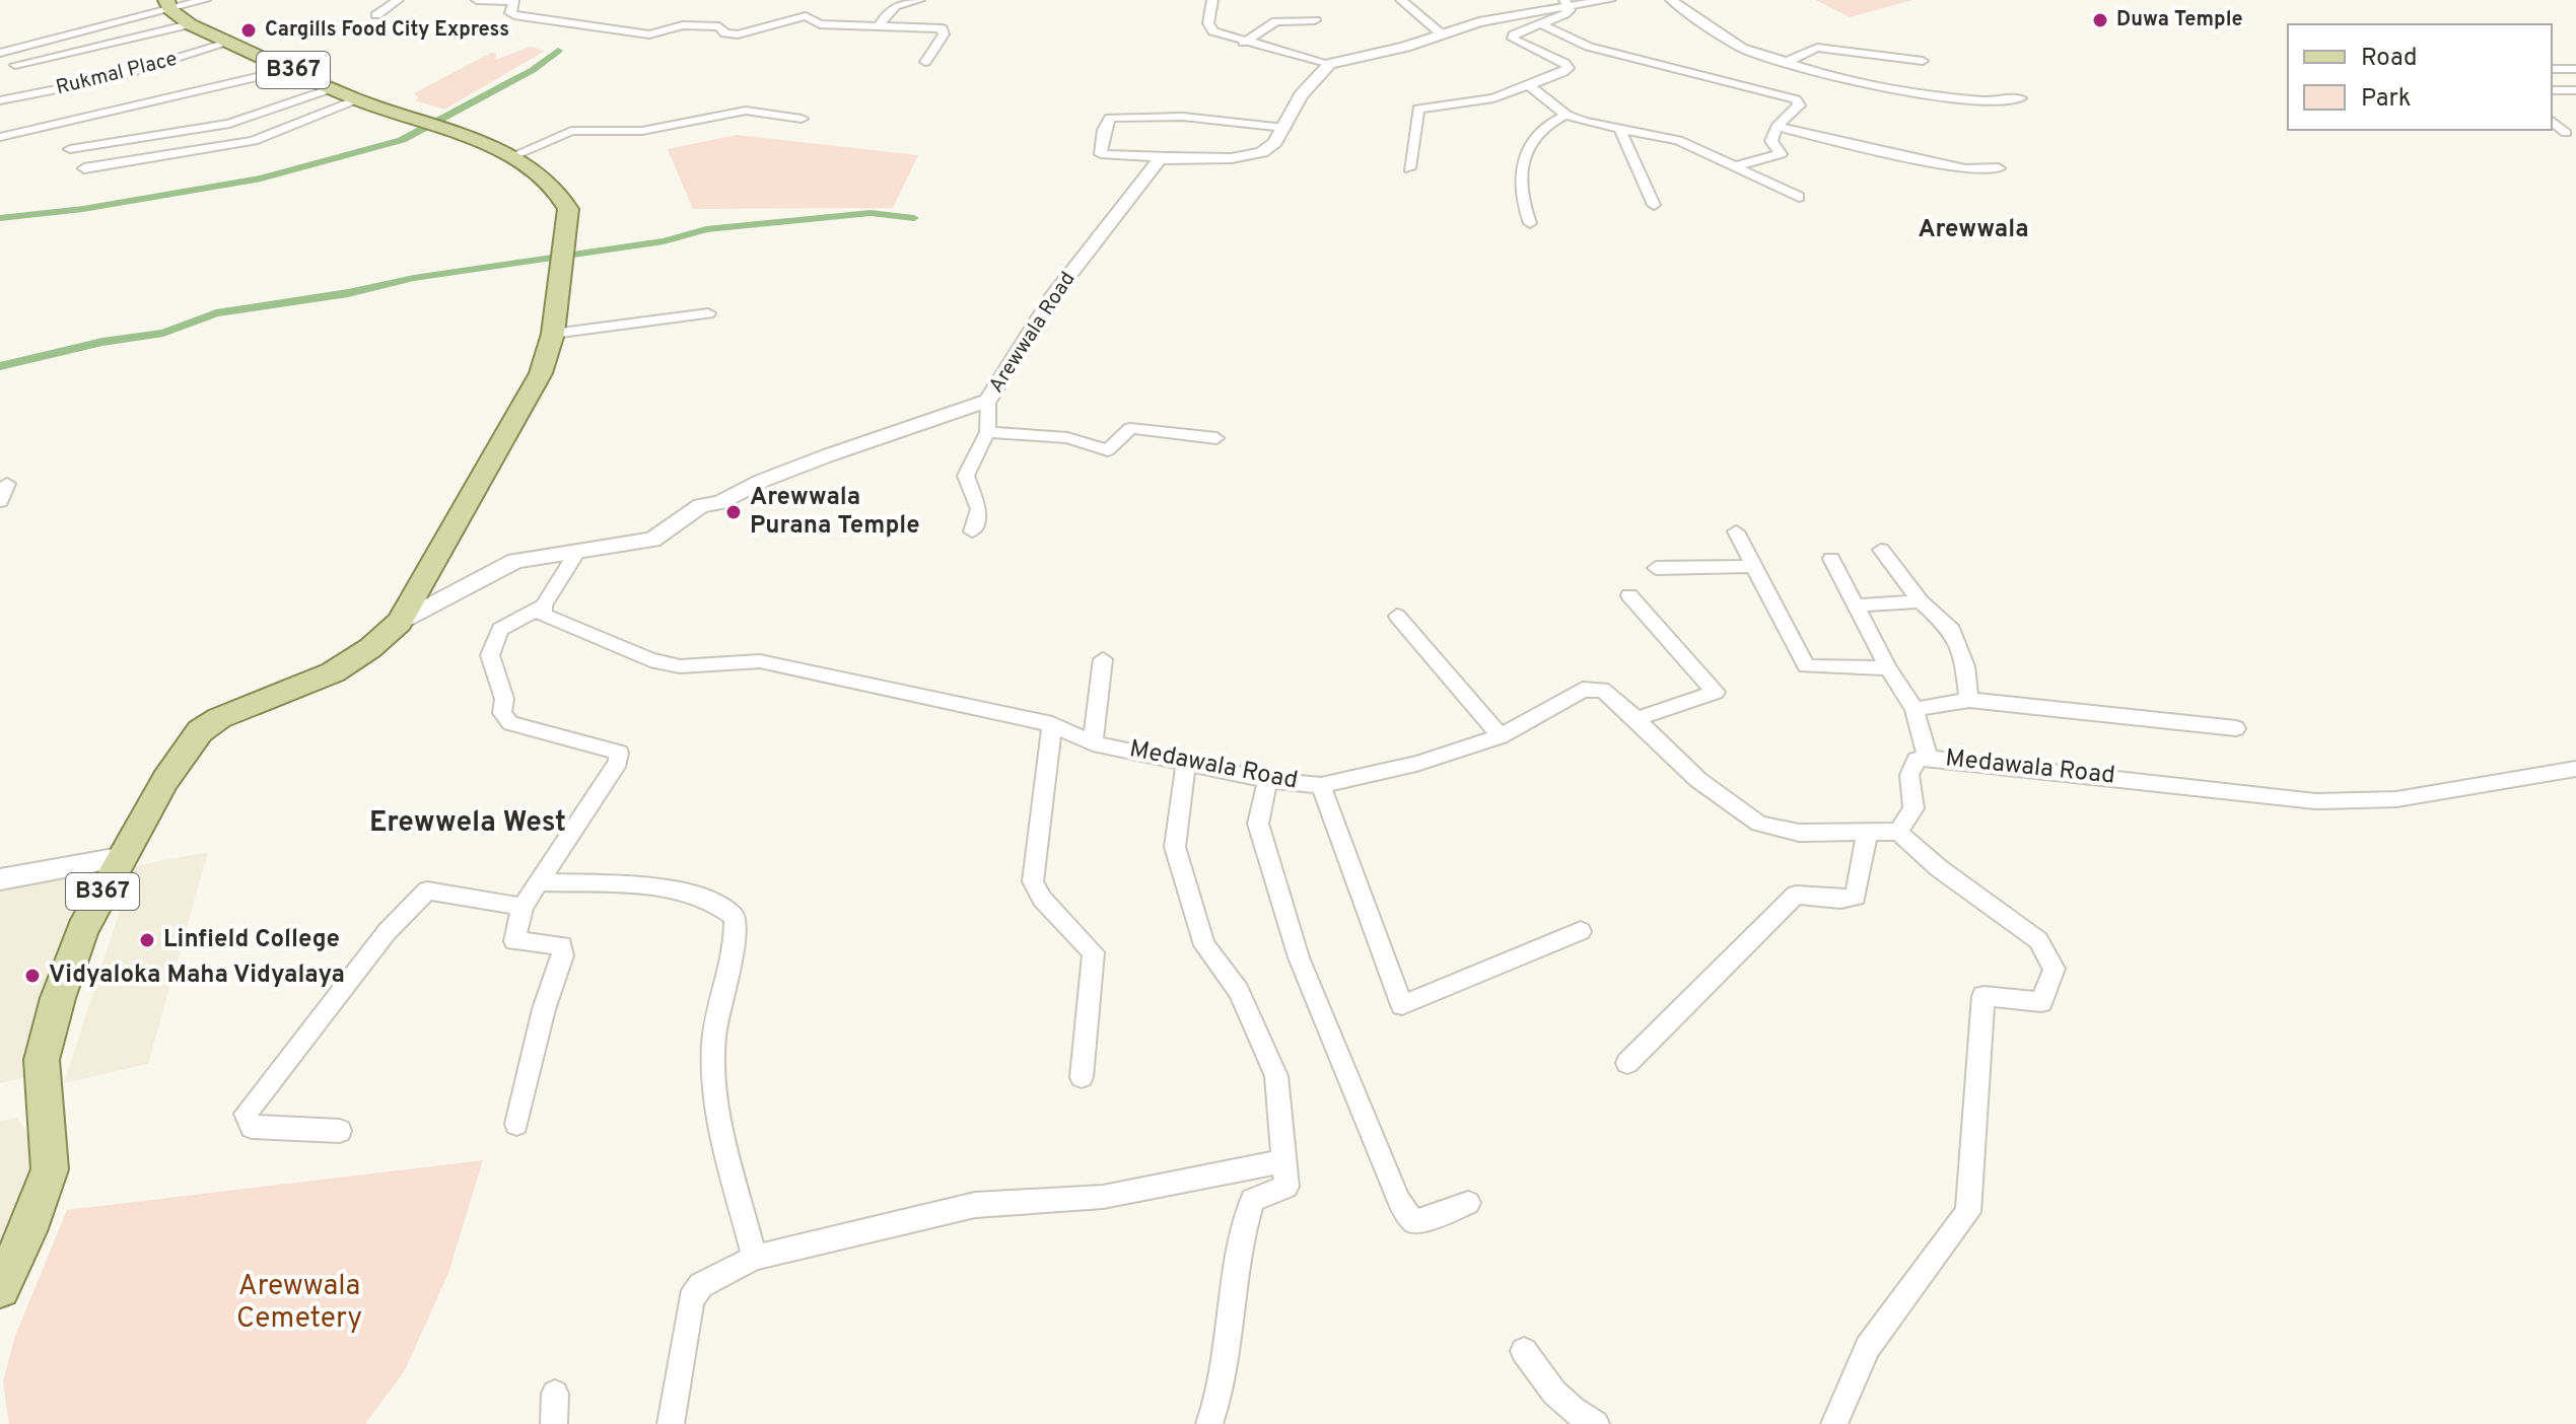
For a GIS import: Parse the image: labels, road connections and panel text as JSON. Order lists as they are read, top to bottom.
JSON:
{
  "streets": {
    "main road": ["B367"],
    "street": ["Rukmal Place", "Arewwala Road", "Medawala Road"]
  },
  "crossings": [
    ["B367", "Rukmal Place"],
    ["B367", "Arewwala Road"]
  ],
  "districts": ["Arewwala", "Erewwela West"],
  "parks": ["Arewwala Cemetery"],
  "places": [
    "Duwa Temple",
    "Cargills Food City Express",
    "Arewwala Purana Temple",
    "Linfield College",
    "Vidyaloka Maha Vidyalaya"
  ],
  "legend": ["Road", "Park"]
}
